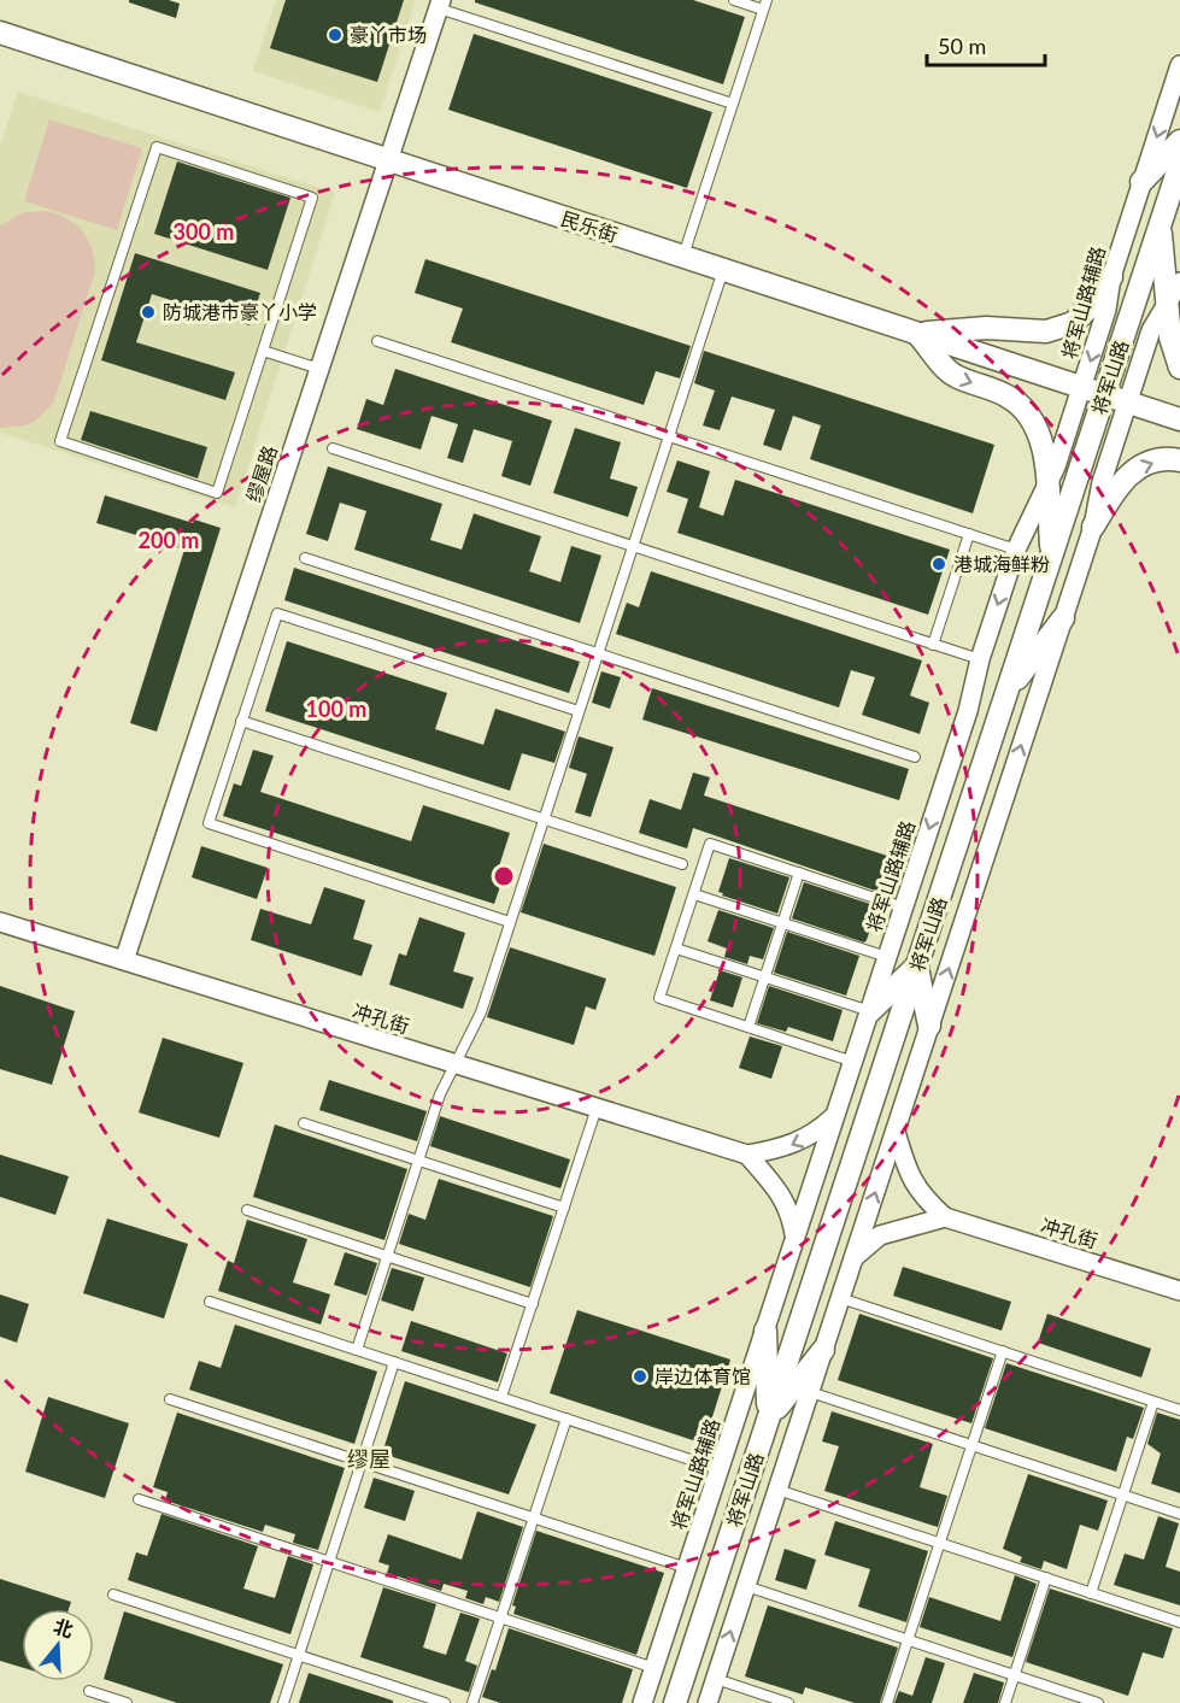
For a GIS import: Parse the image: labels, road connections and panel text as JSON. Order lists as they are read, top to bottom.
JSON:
{
  "streets": {
    "street": [
      "民乐街",
      "将军山路辅路",
      "将军山路",
      "缪屋路",
      "冲孔街"
    ]
  },
  "crossings": [
    ["民乐街", "将军山路辅路"],
    ["民乐街", "将军山路"],
    ["民乐街", "缪屋路"],
    ["将军山路辅路", "冲孔街"],
    ["缪屋路", "冲孔街"]
  ],
  "districts": ["缪屋"],
  "places": [
    "豪丫市场",
    "防城港市豪丫小学",
    "港城海鲜粉",
    "岸边体育馆"
  ],
  "scale_bar": "50 m",
  "north": "top",
  "rings": ["300 m", "200 m", "100 m"]
}
